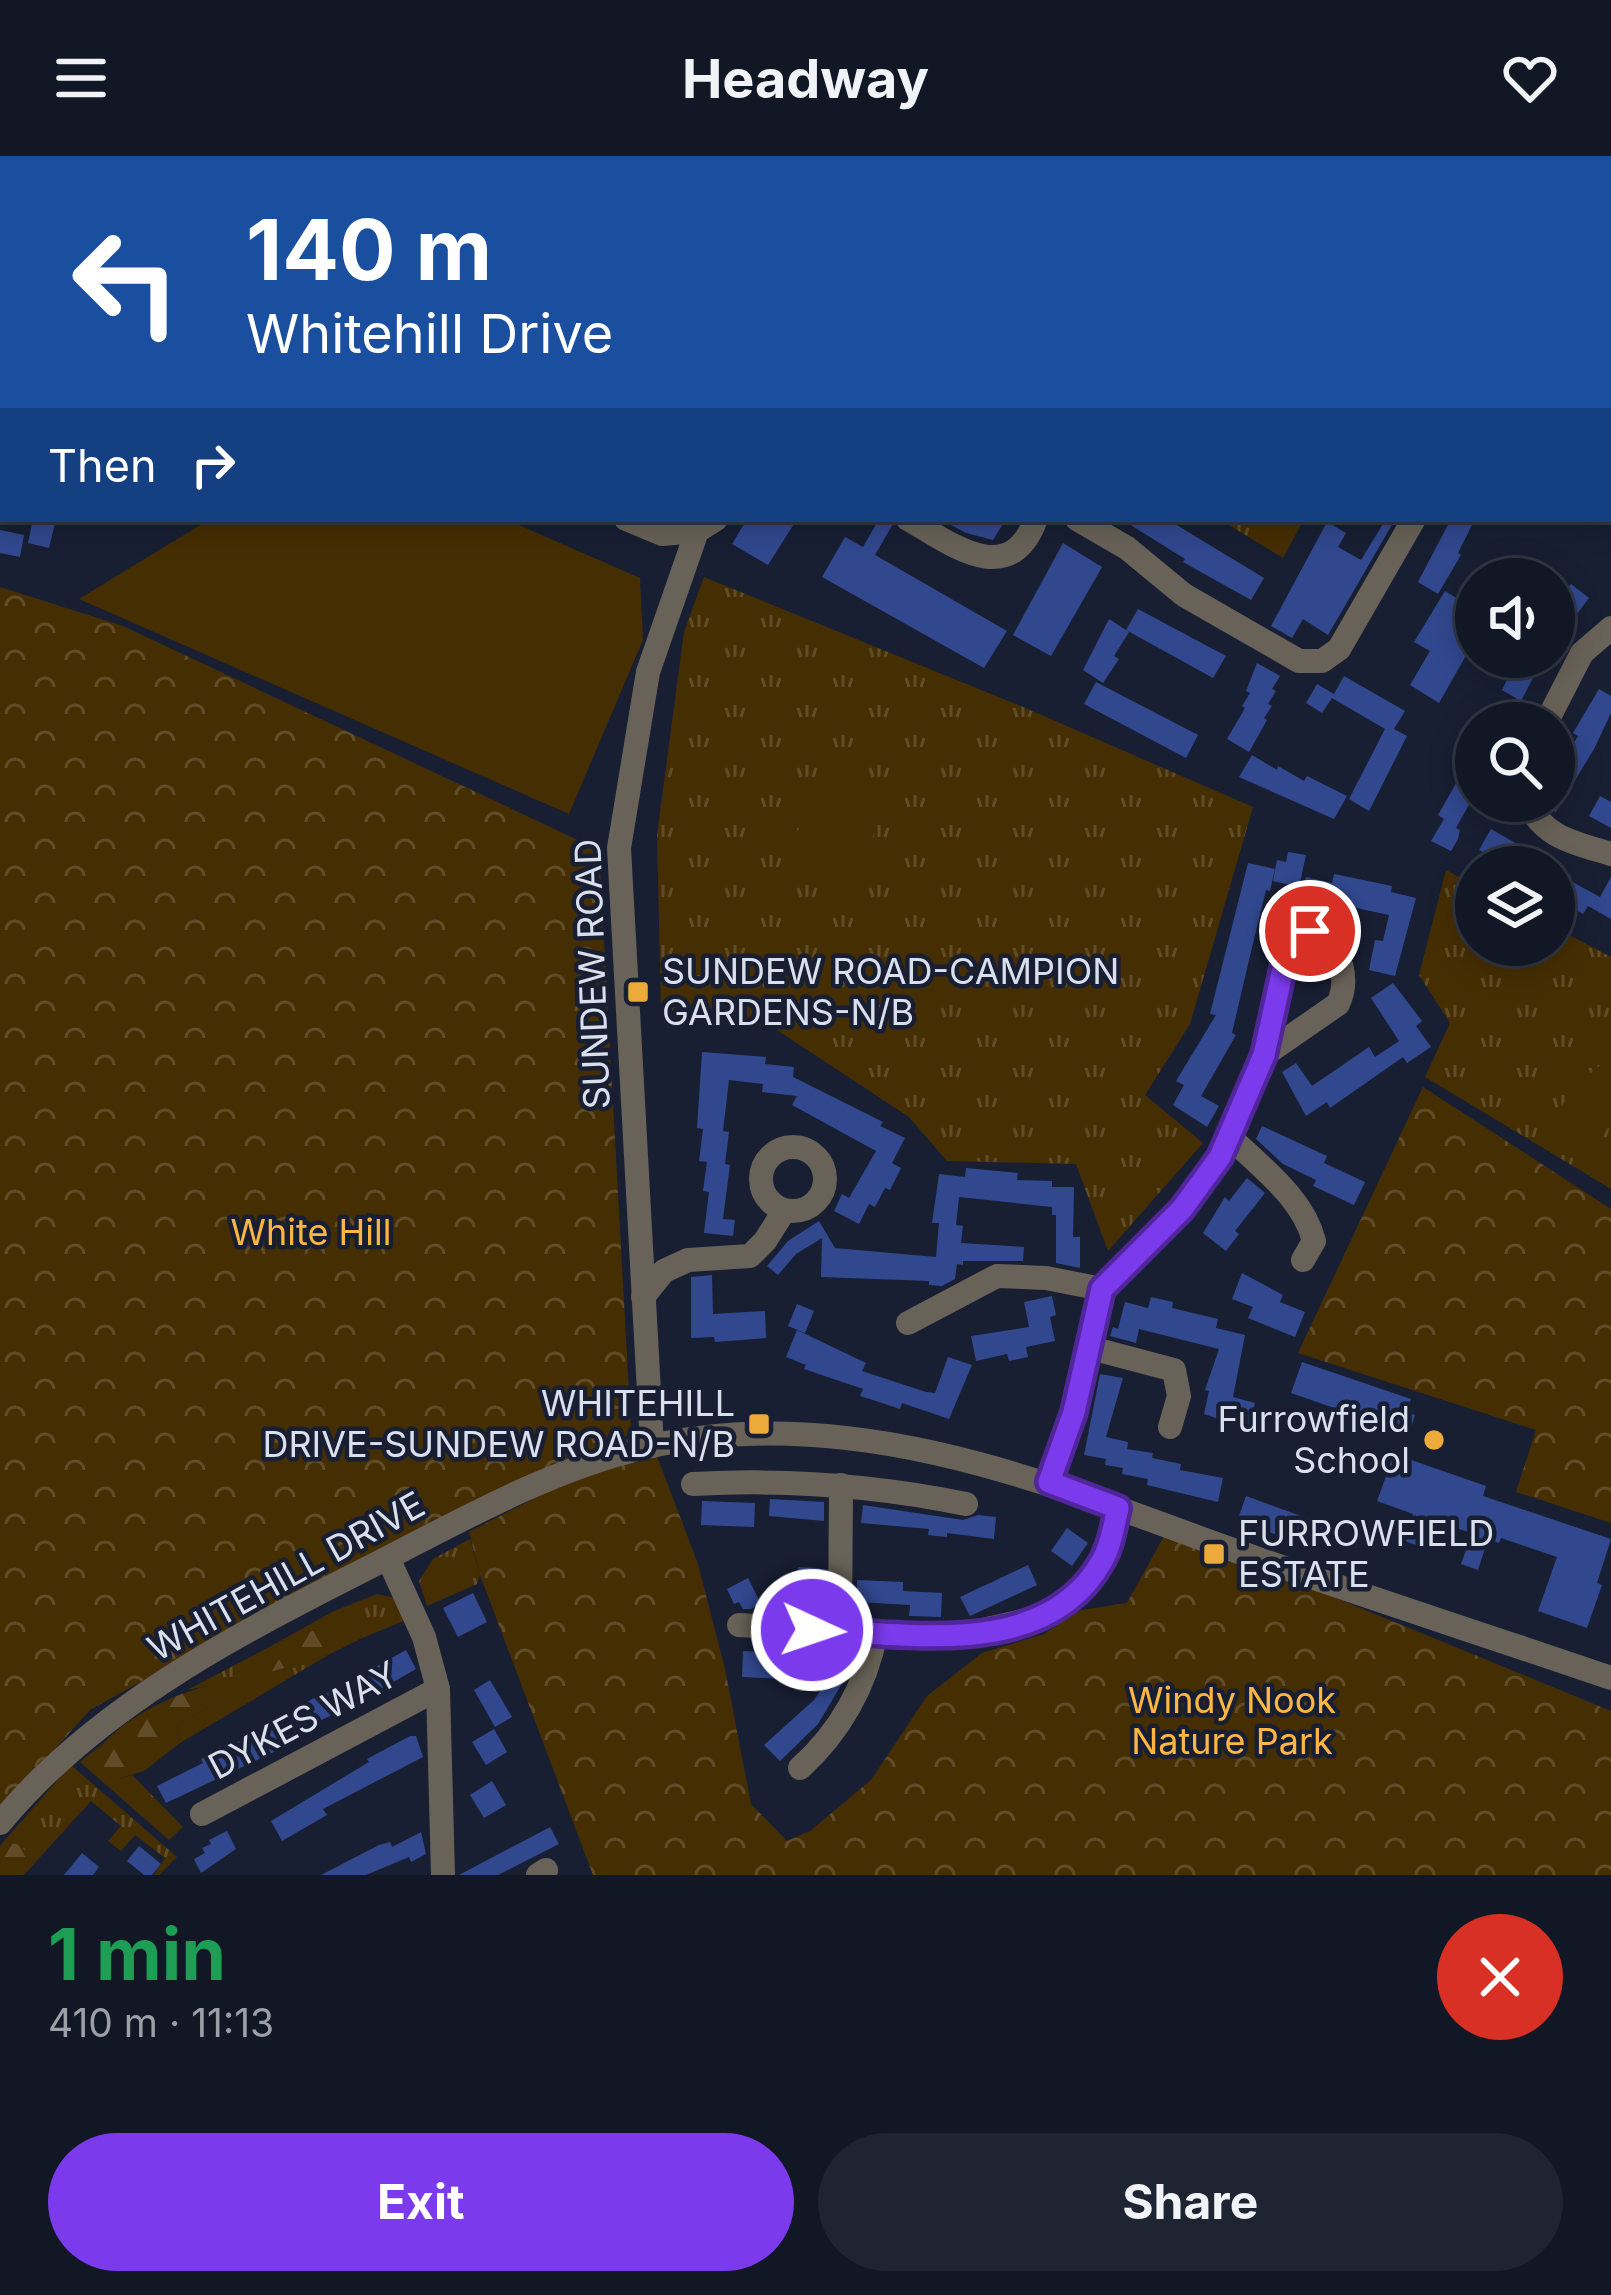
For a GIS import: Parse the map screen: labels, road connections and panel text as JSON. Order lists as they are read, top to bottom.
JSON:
{
  "streets": {
    "street": ["SUNDEW ROAD", "WHITEHILL DRIVE", "DYKES WAY"]
  },
  "crossings": [
    ["SUNDEW ROAD", "WHITEHILL DRIVE"],
    ["WHITEHILL DRIVE", "DYKES WAY"]
  ],
  "parks": ["White Hill", "Windy Nook Nature Park"],
  "places": {
    "transit": ["SUNDEW ROAD-CAMPION GARDENS-N/B", "WHITEHILL DRIVE-SUNDEW ROAD-N/B", "FURROWFIELD ESTATE"],
    "other": ["Furrowfield School"]
  },
  "page": {
    "header": "Headway",
    "turn": ["140 m", "Whitehill Drive"],
    "then": "Then",
    "heading": ["1 min", "410 m · 11:13"],
    "buttons": ["Exit", "Share"]
  }
}
